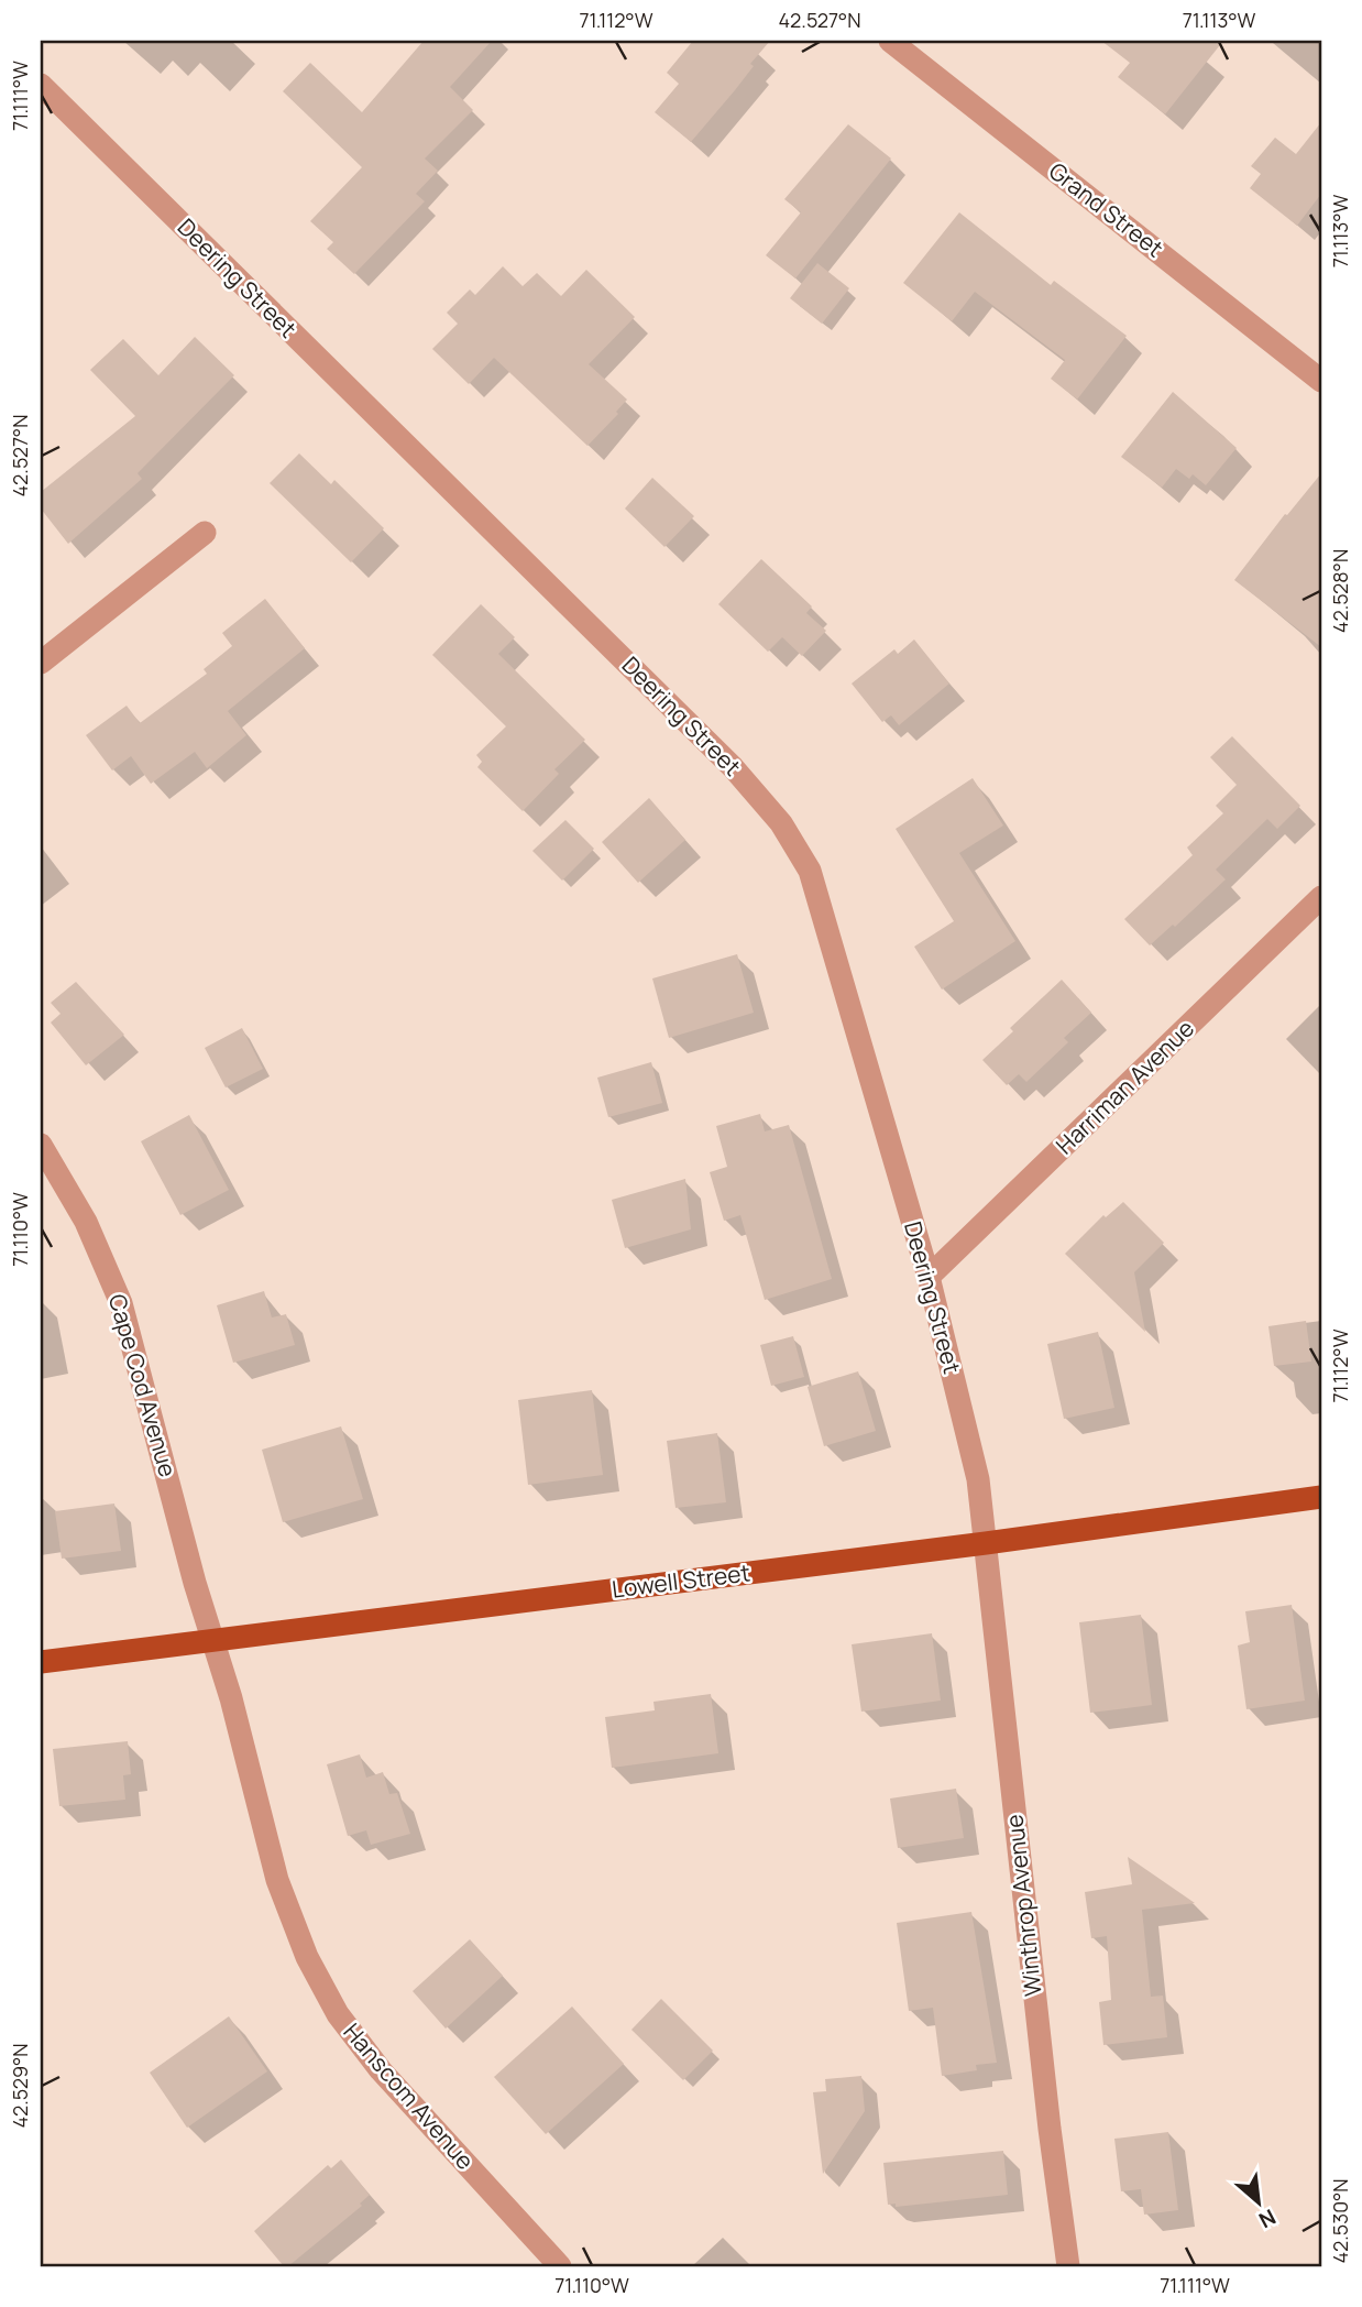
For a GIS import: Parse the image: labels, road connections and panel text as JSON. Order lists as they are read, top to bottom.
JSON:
{
  "streets": {
    "main road": ["Lowell Street"],
    "street": [
      "Grand Street",
      "Deering Street",
      "Harriman Avenue",
      "Cape Cod Avenue",
      "Winthrop Avenue",
      "Hanscom Avenue"
    ]
  },
  "crossings": [
    ["Deering Street", "Harriman Avenue"],
    ["Deering Street", "Lowell Street"],
    ["Deering Street", "Winthrop Avenue"],
    ["Cape Cod Avenue", "Lowell Street"],
    ["Cape Cod Avenue", "Hanscom Avenue"],
    ["Lowell Street", "Winthrop Avenue"],
    ["Lowell Street", "Hanscom Avenue"]
  ],
  "north": "bottom right",
  "coordinates": [
    "71.112°W",
    "42.527°N",
    "71.113°W",
    "71.111°W",
    "42.528°N",
    "71.110°W",
    "42.529°N",
    "42.530°N"
  ]
}
